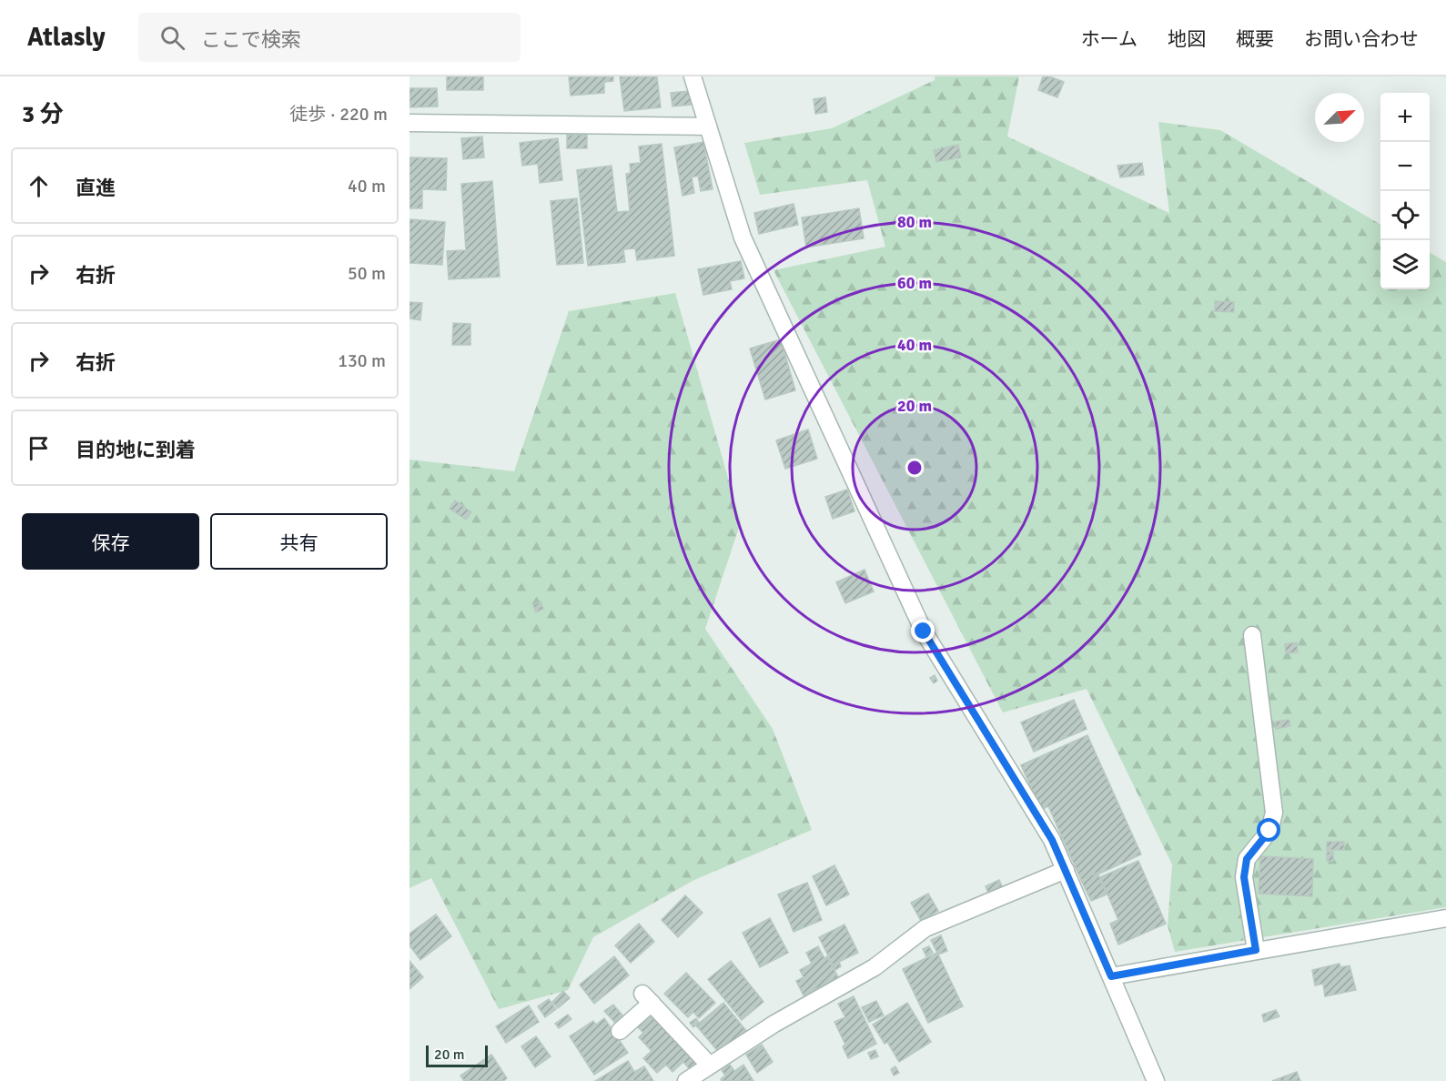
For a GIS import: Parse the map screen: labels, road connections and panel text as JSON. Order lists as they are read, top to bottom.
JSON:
{
  "scale_bar": "20 m",
  "north": "top right",
  "page": {
    "header": "Atlasly",
    "search": "ここで検索",
    "nav": [
      "ホーム",
      "地図",
      "概要",
      "お問い合わせ"
    ],
    "heading": ["3 分", "徒歩 · 220 m"],
    "map_buttons": ["+", "−"],
    "list": [
      ["直進", "40 m"],
      ["右折", "50 m"],
      ["右折", "130 m"],
      "目的地に到着"
    ],
    "buttons": ["保存", "共有"],
    "scale": "20 m"
  },
  "rings": [
    "80 m",
    "60 m",
    "40 m",
    "20 m"
  ]
}
